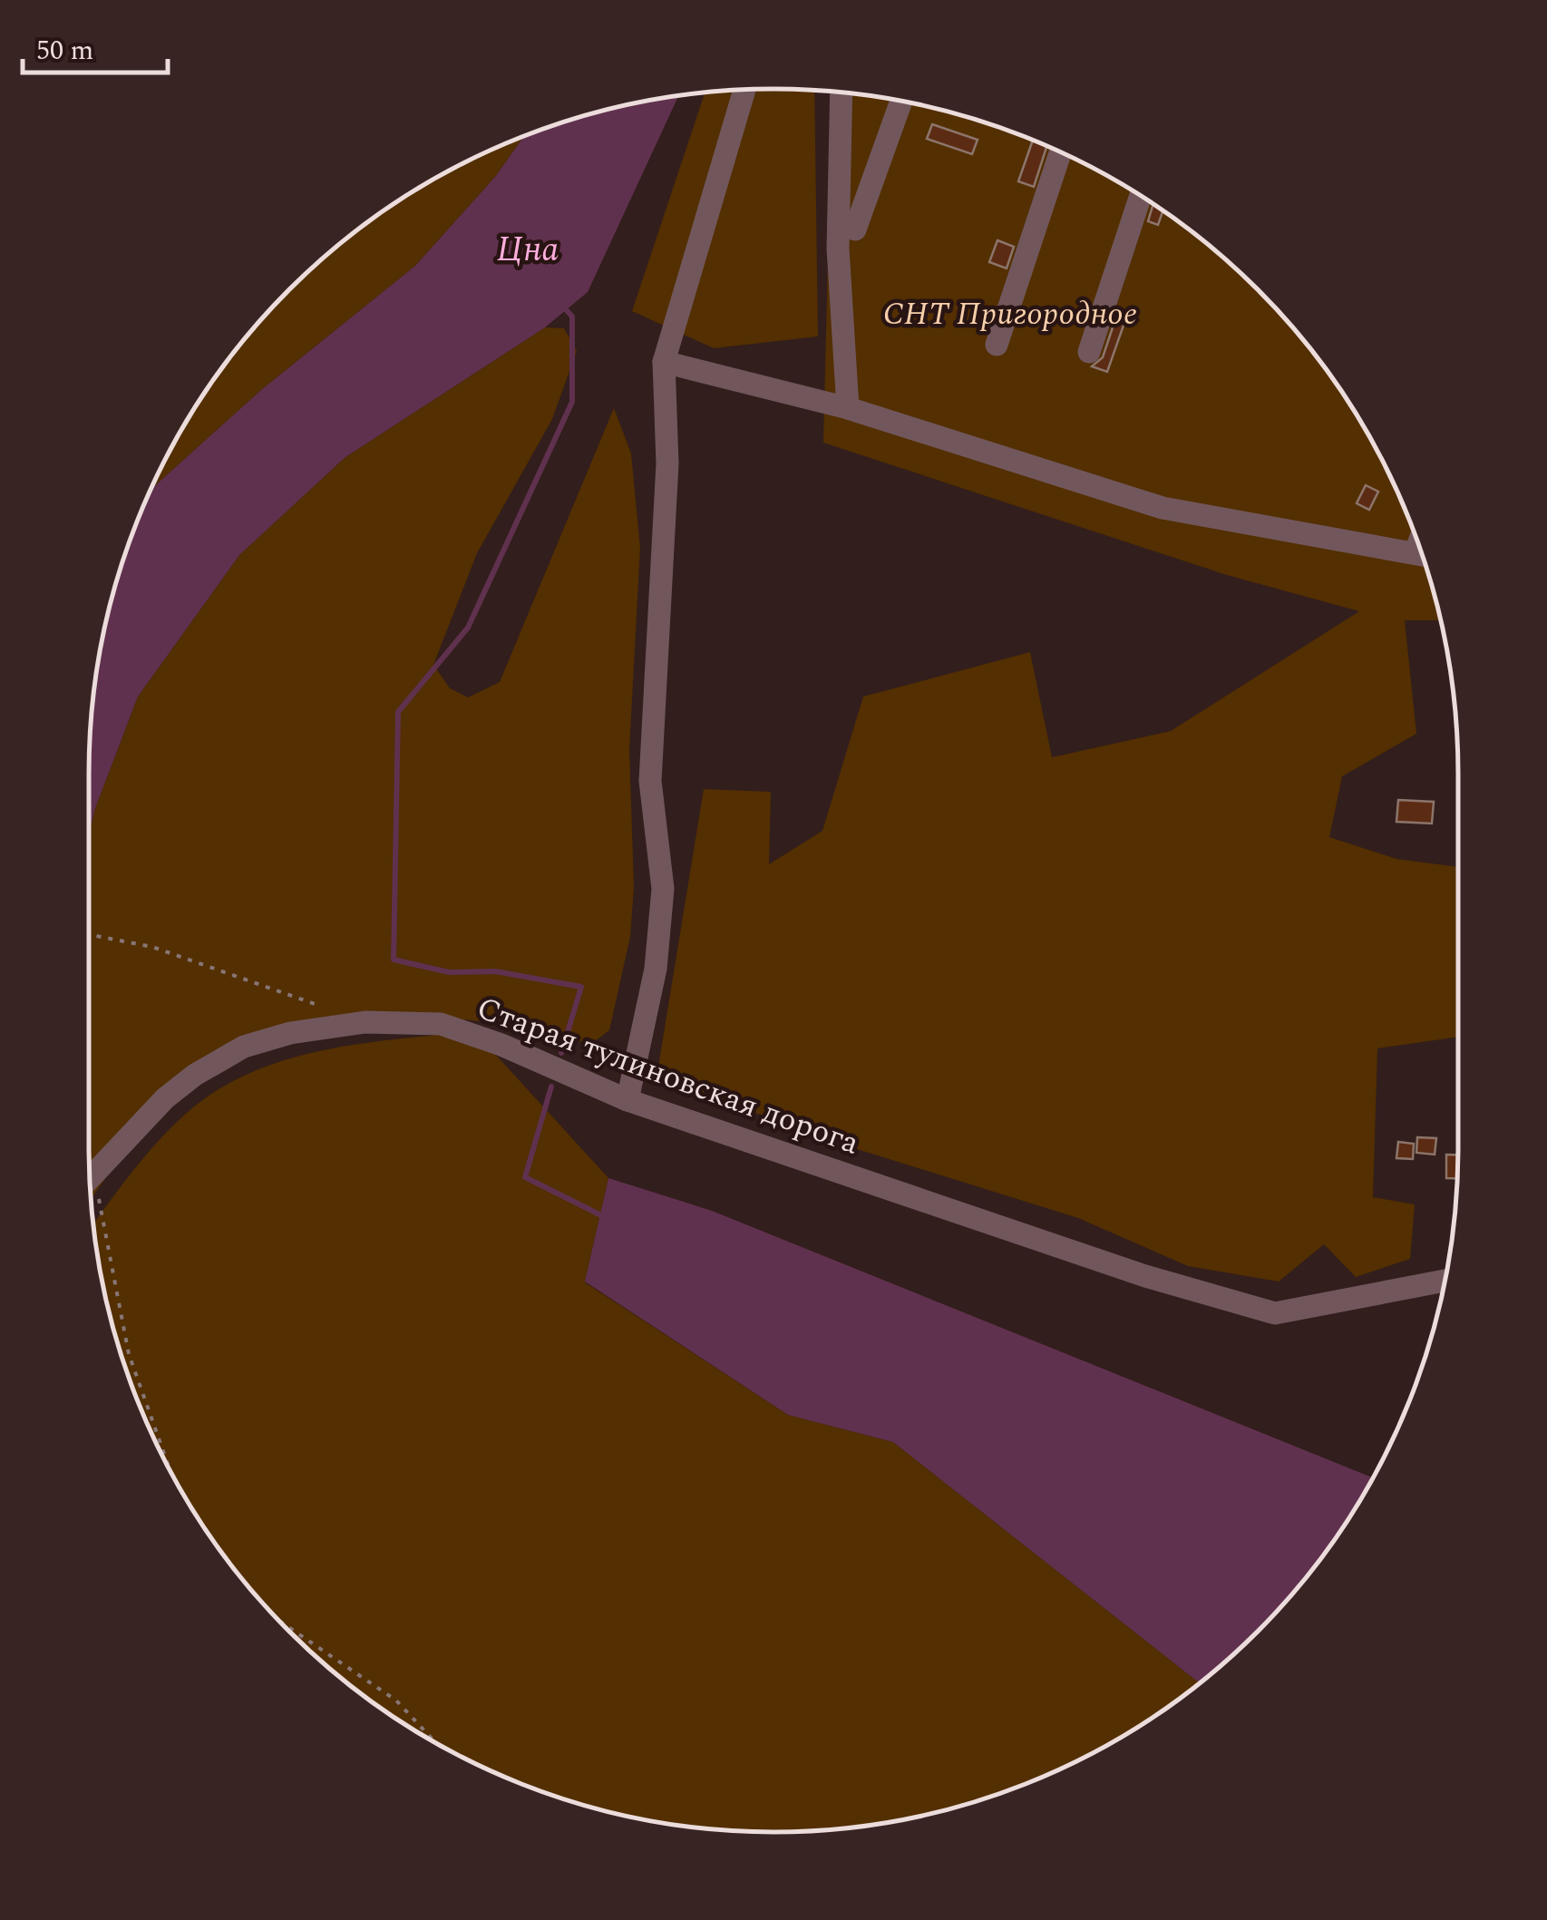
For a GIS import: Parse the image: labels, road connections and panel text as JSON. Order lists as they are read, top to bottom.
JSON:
{
  "streets": {
    "street": ["Старая тулиновская дорога"]
  },
  "water": ["Цна"],
  "parks": ["СНТ Пригородное"],
  "scale_bar": "50 m"
}
